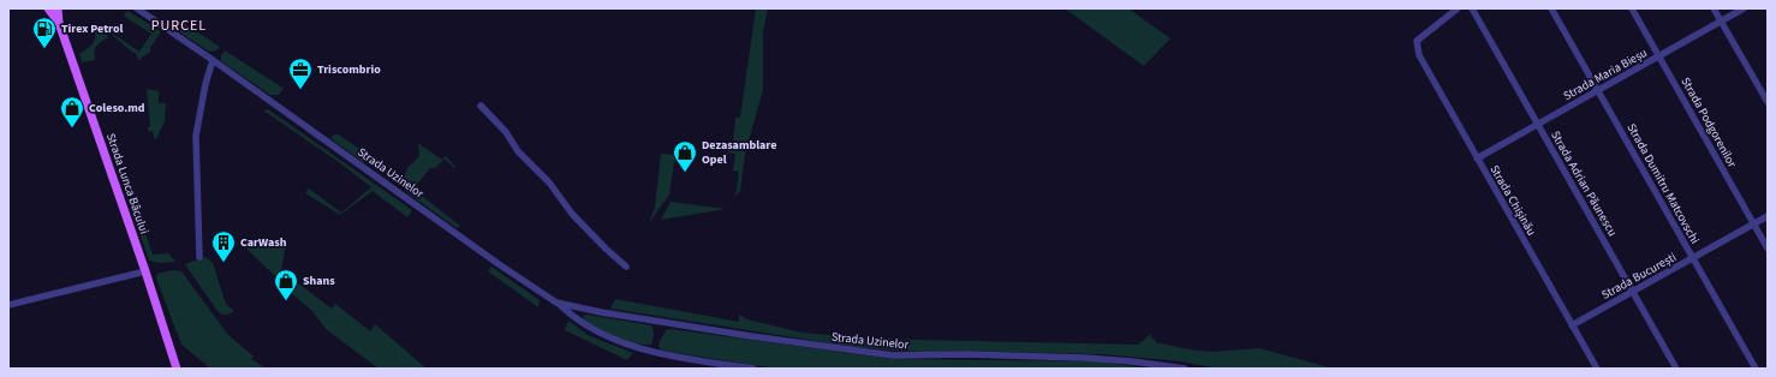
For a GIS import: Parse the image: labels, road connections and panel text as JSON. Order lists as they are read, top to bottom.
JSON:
{
  "streets": {
    "main road": ["Strada Lunca Bâcului"],
    "street": [
      "Strada Maria Bieșu",
      "Strada Podgorenilor",
      "Strada Uzinelor",
      "Strada Adrian Păunescu",
      "Strada Dumitru Matcovschi",
      "Strada Chișinău",
      "Strada București"
    ]
  },
  "crossings": [
    ["Strada Maria Bieșu", "Strada Podgorenilor"],
    ["Strada Maria Bieșu", "Strada Adrian Păunescu"],
    ["Strada Maria Bieșu", "Strada Dumitru Matcovschi"],
    ["Strada Maria Bieșu", "Strada Chișinău"],
    ["Strada Podgorenilor", "Strada București"],
    ["Strada Adrian Păunescu", "Strada București"],
    ["Strada Dumitru Matcovschi", "Strada București"],
    ["Strada Chișinău", "Strada București"]
  ],
  "districts": ["PURCEL"],
  "places": {
    "fuel station": ["Tirex Petrol"],
    "office": ["Triscombrio"],
    "shop": ["Coleso.md", "Dezasamblare Opel", "Shans"],
    "building": ["CarWash"]
  }
}
